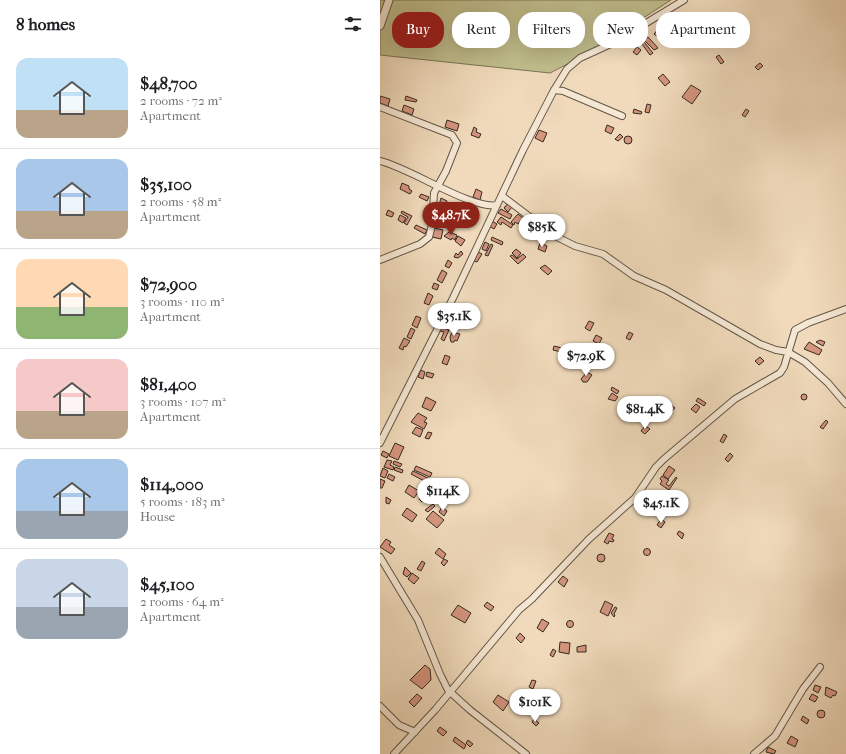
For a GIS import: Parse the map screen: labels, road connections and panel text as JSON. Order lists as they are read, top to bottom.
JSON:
{
  "page": {
    "heading": "8 homes",
    "chip": [
      "Buy",
      "Rent",
      "Filters",
      "New",
      "Apartment"
    ],
    "list": [
      {
        "name": "$48,700",
        "note": "2 rooms · 72 m² · Apartment"
      },
      {
        "name": "$35,100",
        "note": "2 rooms · 58 m² · Apartment"
      },
      {
        "name": "$72,900",
        "note": "3 rooms · 110 m² · Apartment"
      },
      {
        "name": "$81,400",
        "note": "3 rooms · 107 m² · Apartment"
      },
      {
        "name": "$114,000",
        "note": "5 rooms · 183 m² · House"
      },
      {
        "name": "$45,100",
        "note": "2 rooms · 64 m² · Apartment"
      }
    ],
    "price": [
      "$48.7K",
      "$85K",
      "$35.1K",
      "$72.9K",
      "$81.4K",
      "$114K",
      "$45.1K",
      "$101K"
    ]
  }
}
